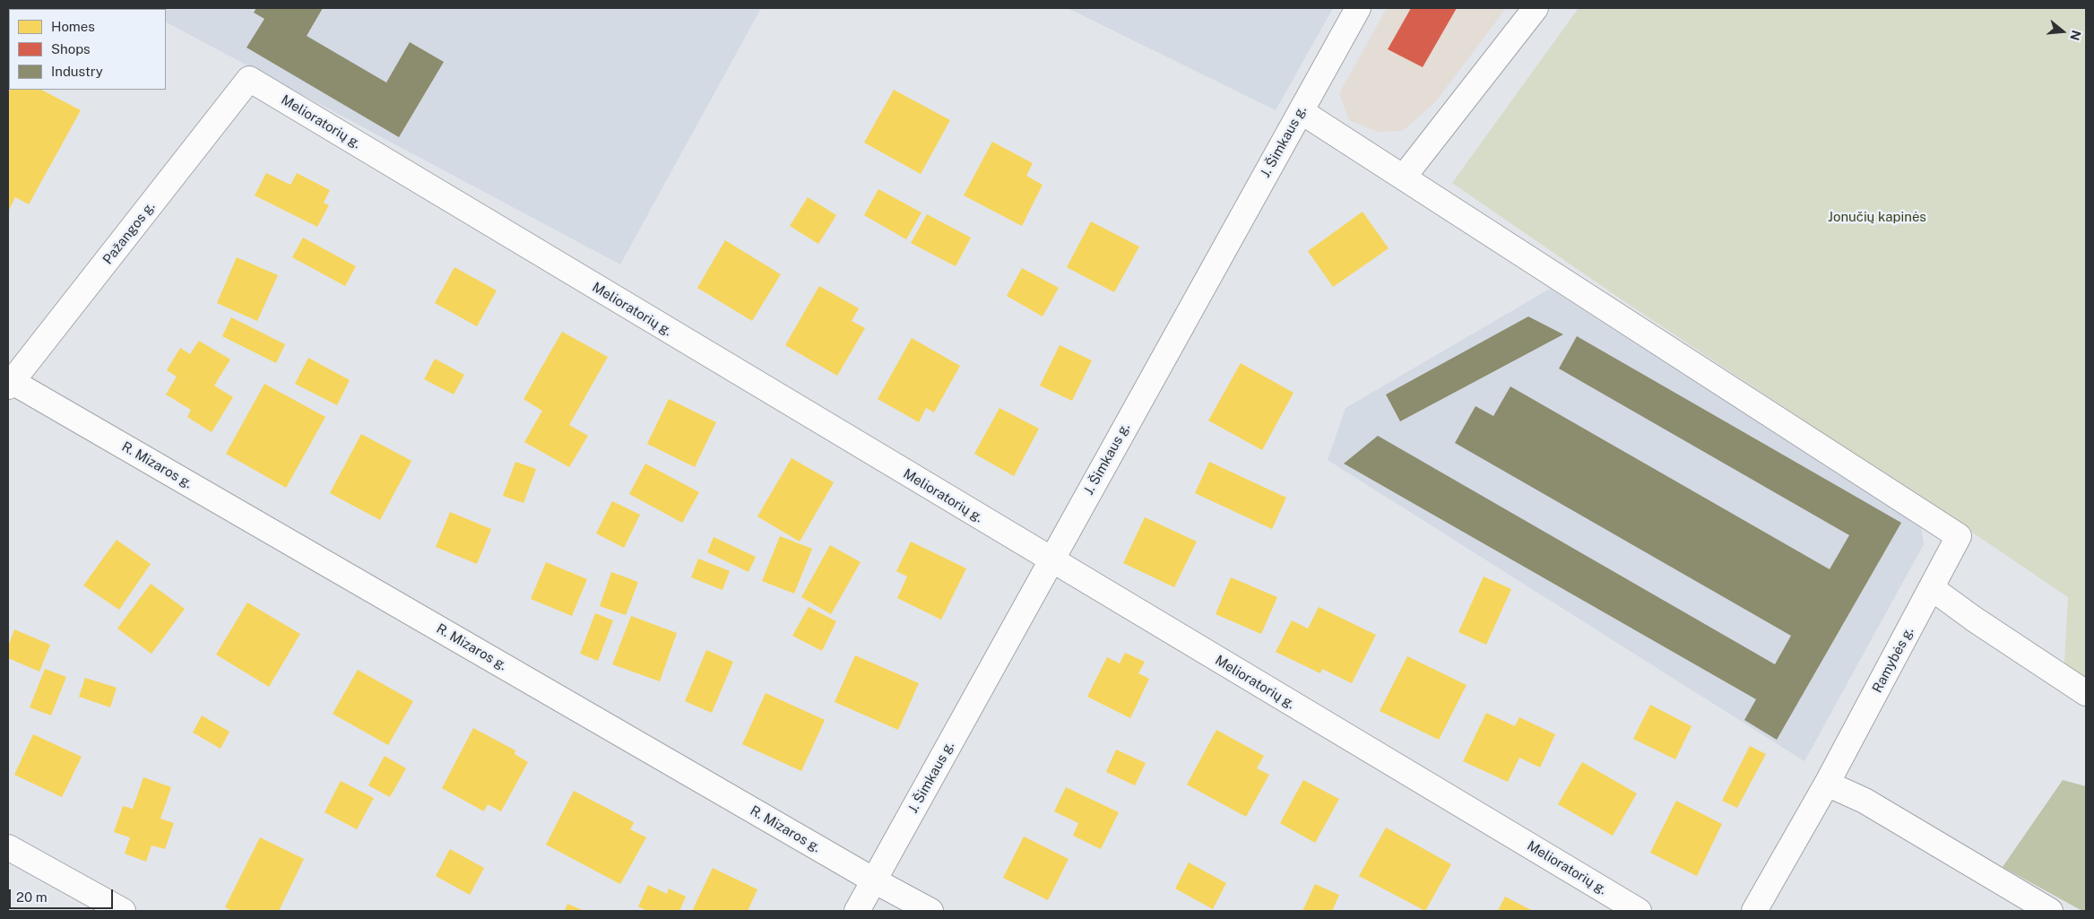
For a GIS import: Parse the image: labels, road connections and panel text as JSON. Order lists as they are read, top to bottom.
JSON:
{
  "streets": {
    "street": [
      "Melioratorių g.",
      "J. Šimkaus g.",
      "Pažangos g.",
      "R. Mizaros g.",
      "Ramybės g."
    ]
  },
  "crossings": [
    ["Melioratorių g.", "J. Šimkaus g."],
    ["Melioratorių g.", "Pažangos g."],
    ["J. Šimkaus g.", "R. Mizaros g."],
    ["Pažangos g.", "R. Mizaros g."]
  ],
  "parks": ["Jonučių kapinės"],
  "legend": ["Homes", "Shops", "Industry"],
  "scale_bar": "20 m",
  "north": "right"
}
